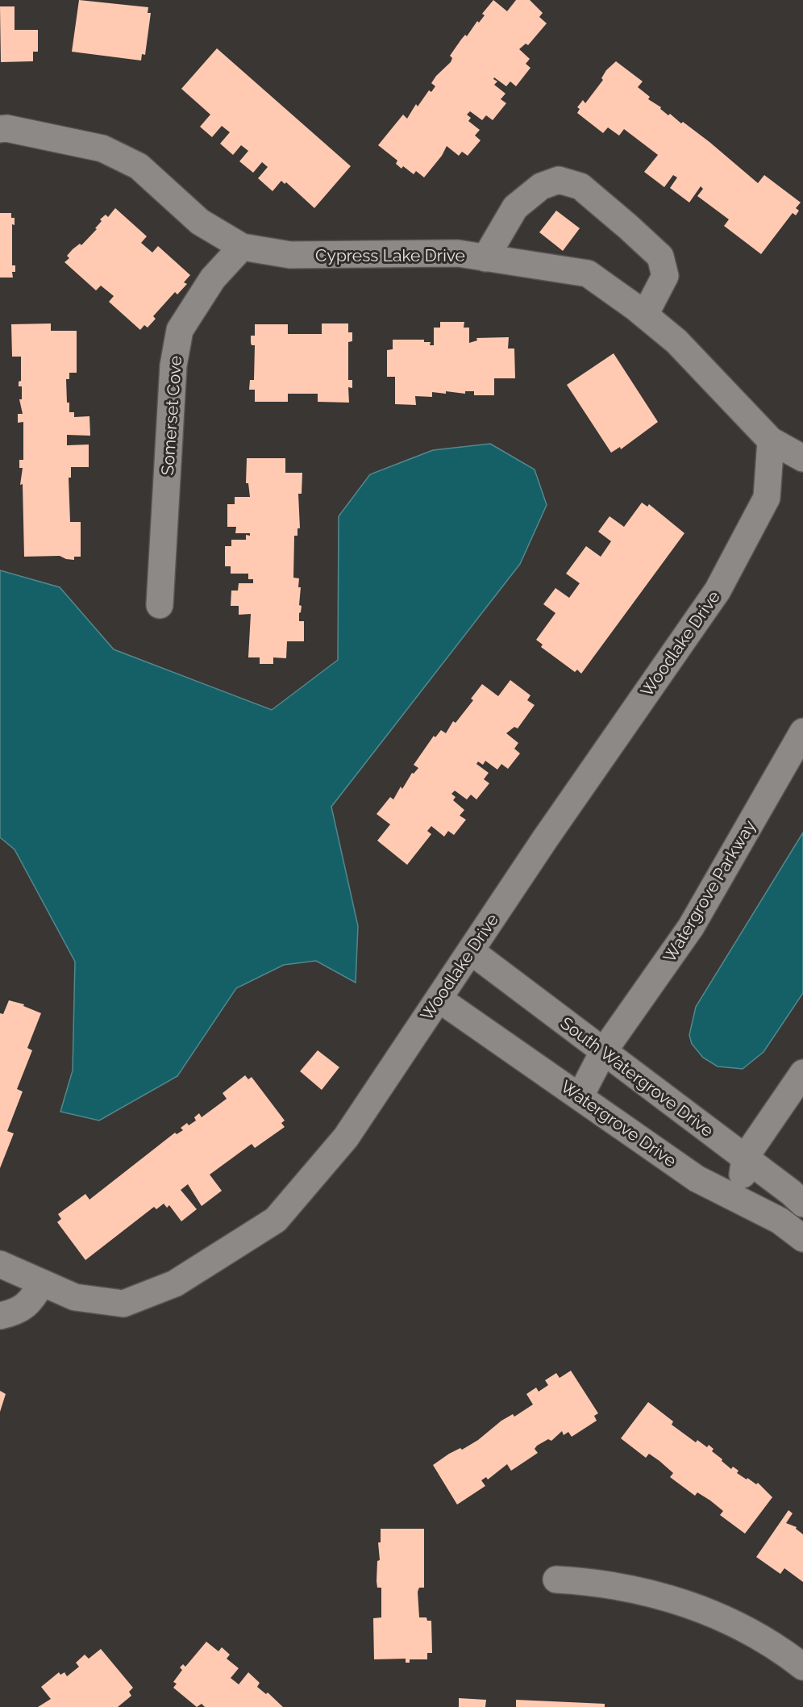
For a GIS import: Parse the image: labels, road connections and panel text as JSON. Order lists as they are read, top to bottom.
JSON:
{
  "streets": {
    "street": [
      "Cypress Lake Drive",
      "Somerset Cove",
      "Woodlake Drive",
      "Watergrove Parkway",
      "South Watergrove Drive",
      "Watergrove Drive"
    ]
  },
  "crossings": [
    ["Cypress Lake Drive", "Somerset Cove"],
    ["Cypress Lake Drive", "Woodlake Drive"],
    ["Woodlake Drive", "South Watergrove Drive"],
    ["Woodlake Drive", "Watergrove Drive"],
    ["Watergrove Parkway", "South Watergrove Drive"],
    ["Watergrove Parkway", "Watergrove Drive"]
  ]
}
